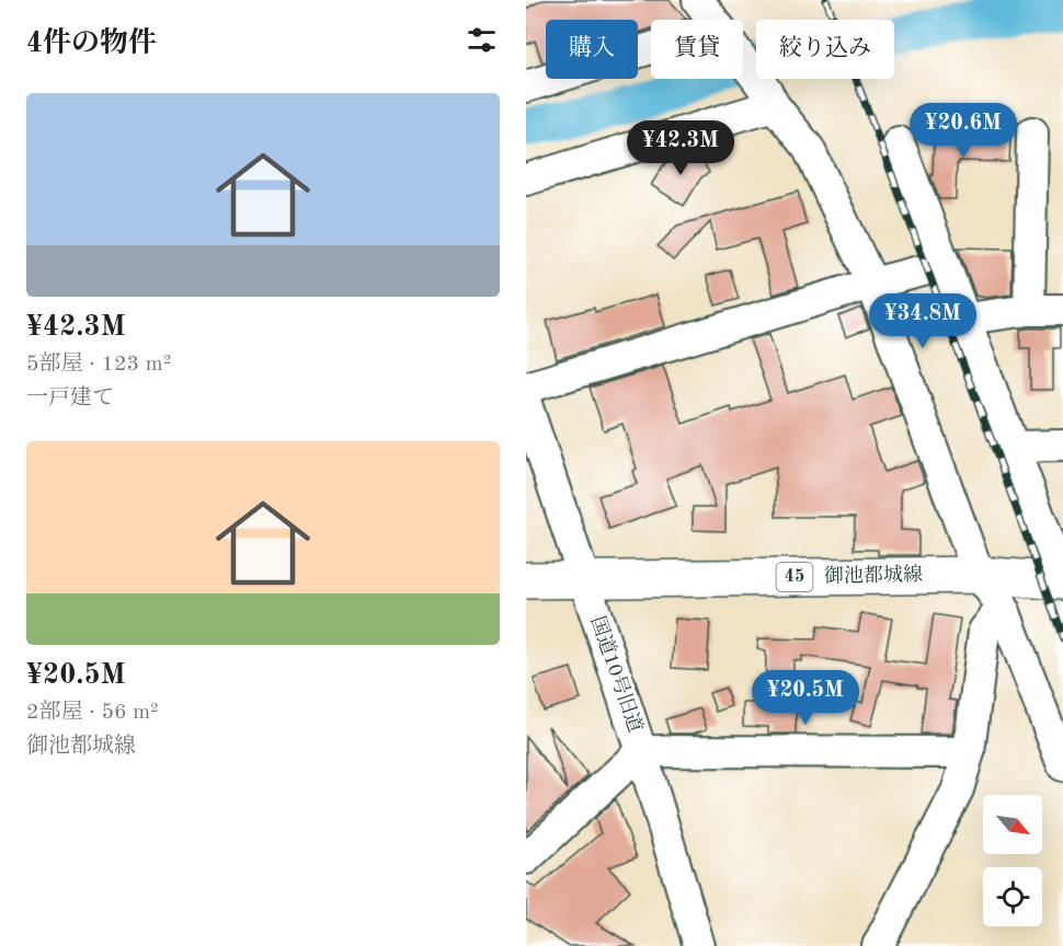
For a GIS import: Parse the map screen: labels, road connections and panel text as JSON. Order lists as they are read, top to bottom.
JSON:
{
  "streets": {
    "main road": ["御池都城線", "45"],
    "street": ["国道10号旧道"]
  },
  "crossings": [
    ["御池都城線", "国道10号旧道"]
  ],
  "north": "bottom right",
  "page": {
    "heading": "4件の物件",
    "chip": ["購入", "賃貸", "絞り込み"],
    "list": [
      {
        "name": "¥42.3M",
        "note": "5部屋 · 123 m² · 一戸建て"
      },
      {
        "name": "¥20.5M",
        "note": "2部屋 · 56 m² · 御池都城線"
      }
    ],
    "price": [
      "¥20.6M",
      "¥42.3M",
      "¥34.8M",
      "¥20.5M"
    ]
  }
}
